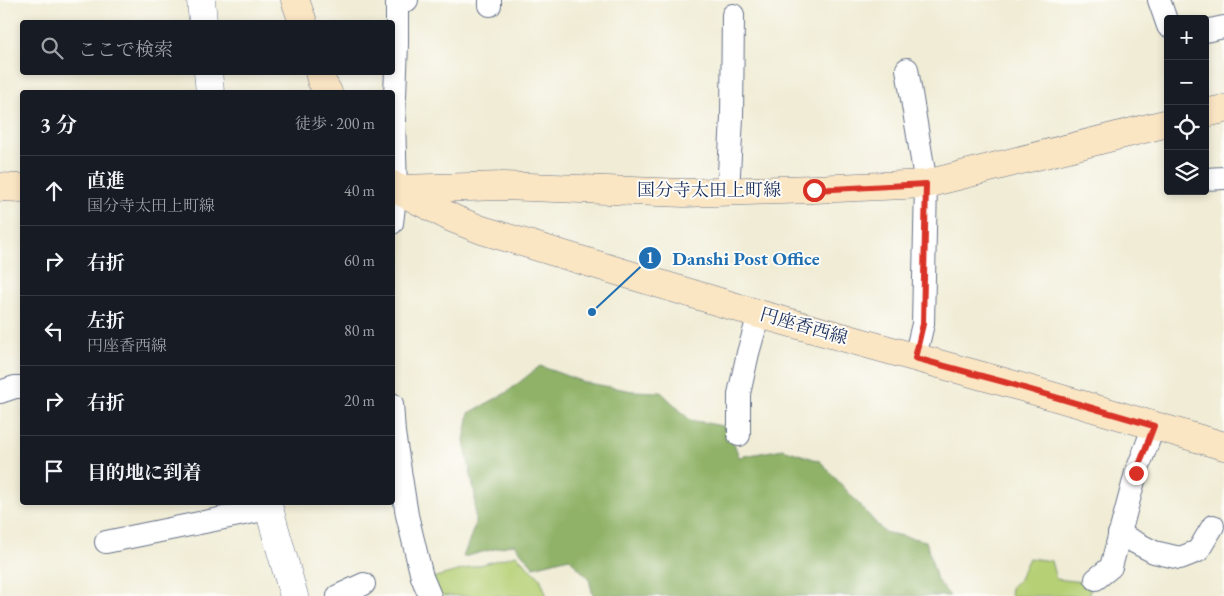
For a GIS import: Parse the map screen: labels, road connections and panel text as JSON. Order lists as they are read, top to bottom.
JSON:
{
  "streets": {
    "main road": ["国分寺太田上町線", "円座香西線"]
  },
  "places": ["Danshi Post Office"],
  "page": {
    "map_buttons": ["+", "−"],
    "search": "ここで検索",
    "heading": ["3 分", "徒歩 · 200 m"],
    "list": [
      ["直進", "国分寺太田上町線", "40 m"],
      ["右折", "60 m"],
      ["左折", "円座香西線", "80 m"],
      ["右折", "20 m"],
      "目的地に到着"
    ]
  }
}
